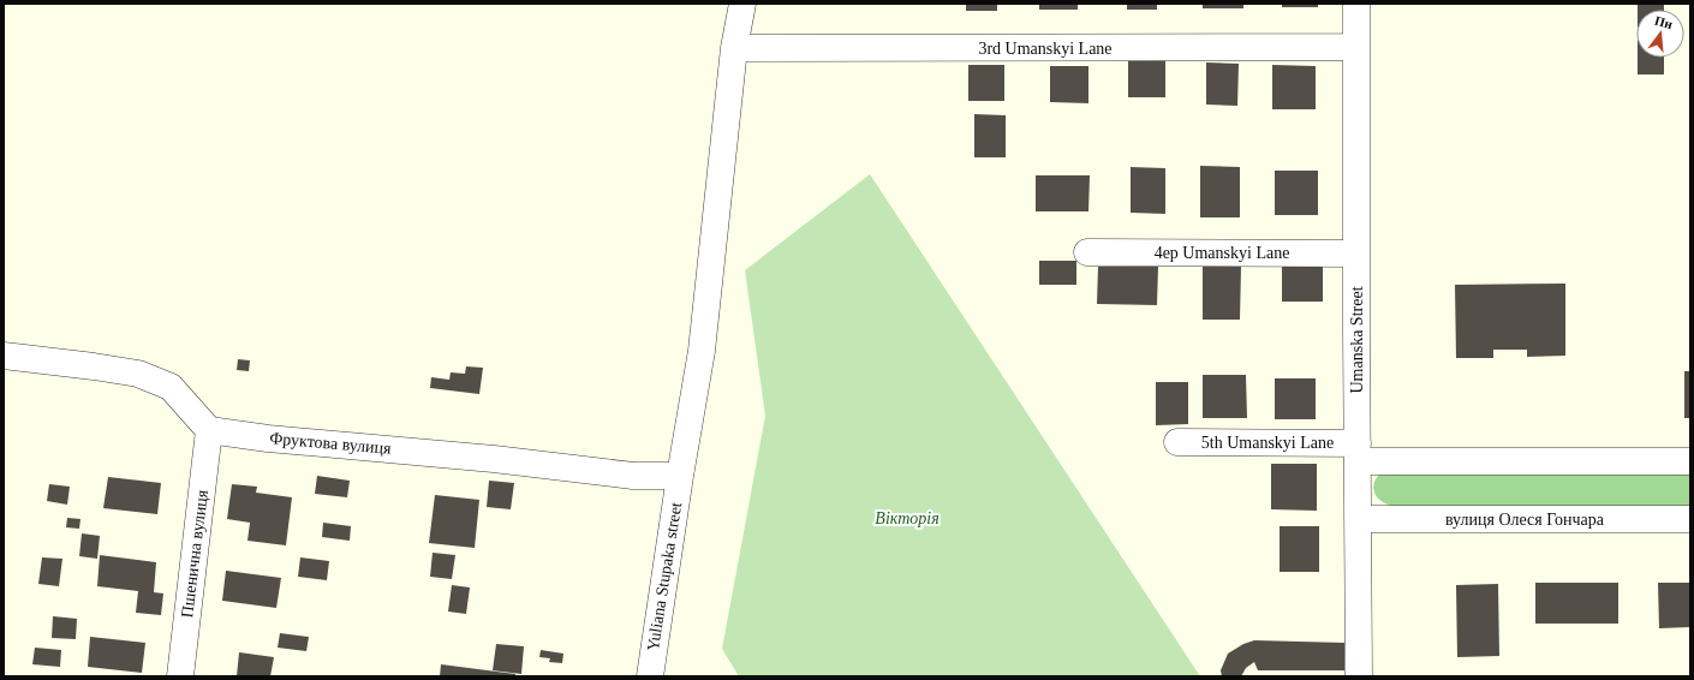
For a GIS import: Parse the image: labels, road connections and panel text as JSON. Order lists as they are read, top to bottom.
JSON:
{
  "streets": {
    "street": [
      "3rd Umanskyi Lane",
      "4ер Umanskyi Lane",
      "Umanska Street",
      "5th Umanskyi Lane",
      "Фруктова вулиця",
      "вулиця Олеся Гончара",
      "Пшенична вулиця",
      "Yuliana Stupaka street"
    ]
  },
  "crossings": [
    ["3rd Umanskyi Lane", "Umanska Street"],
    ["3rd Umanskyi Lane", "Yuliana Stupaka street"],
    ["4ер Umanskyi Lane", "Umanska Street"],
    ["Umanska Street", "5th Umanskyi Lane"],
    ["Umanska Street", "вулиця Олеся Гончара"],
    ["Фруктова вулиця", "Пшенична вулиця"],
    ["Фруктова вулиця", "Yuliana Stupaka street"]
  ],
  "parks": ["Вікторія"],
  "north": "top"
}
